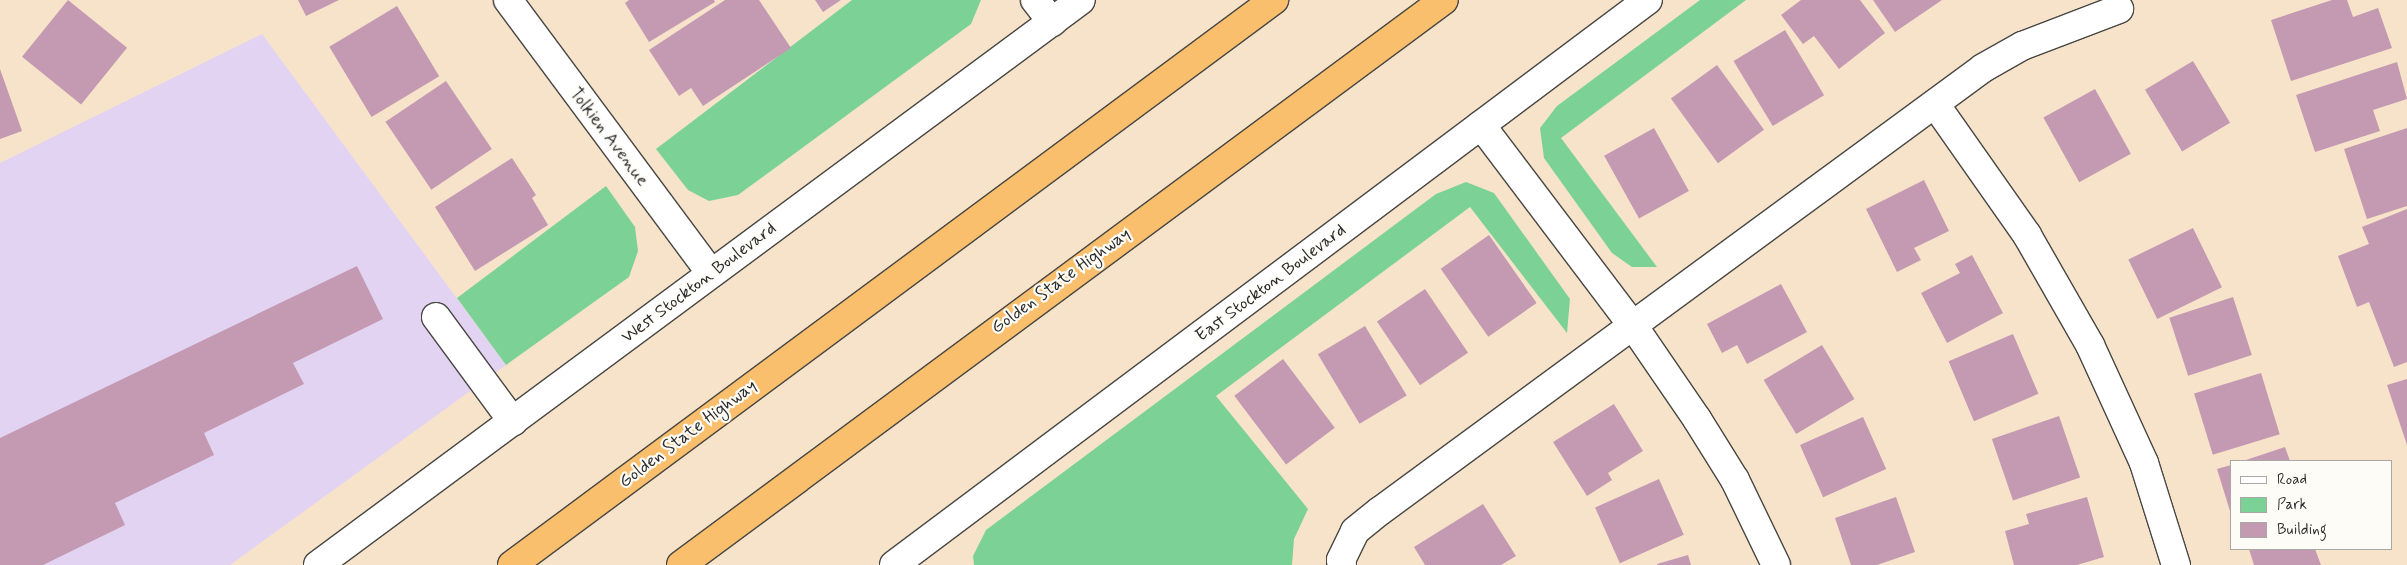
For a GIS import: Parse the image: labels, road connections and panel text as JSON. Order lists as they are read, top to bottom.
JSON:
{
  "streets": {
    "highway": ["Golden State Highway"],
    "street": ["Tolkien Avenue", "West Stockton Boulevard", "East Stockton Boulevard"]
  },
  "crossings": [
    ["Tolkien Avenue", "West Stockton Boulevard"]
  ],
  "legend": ["Road", "Park", "Building"]
}
